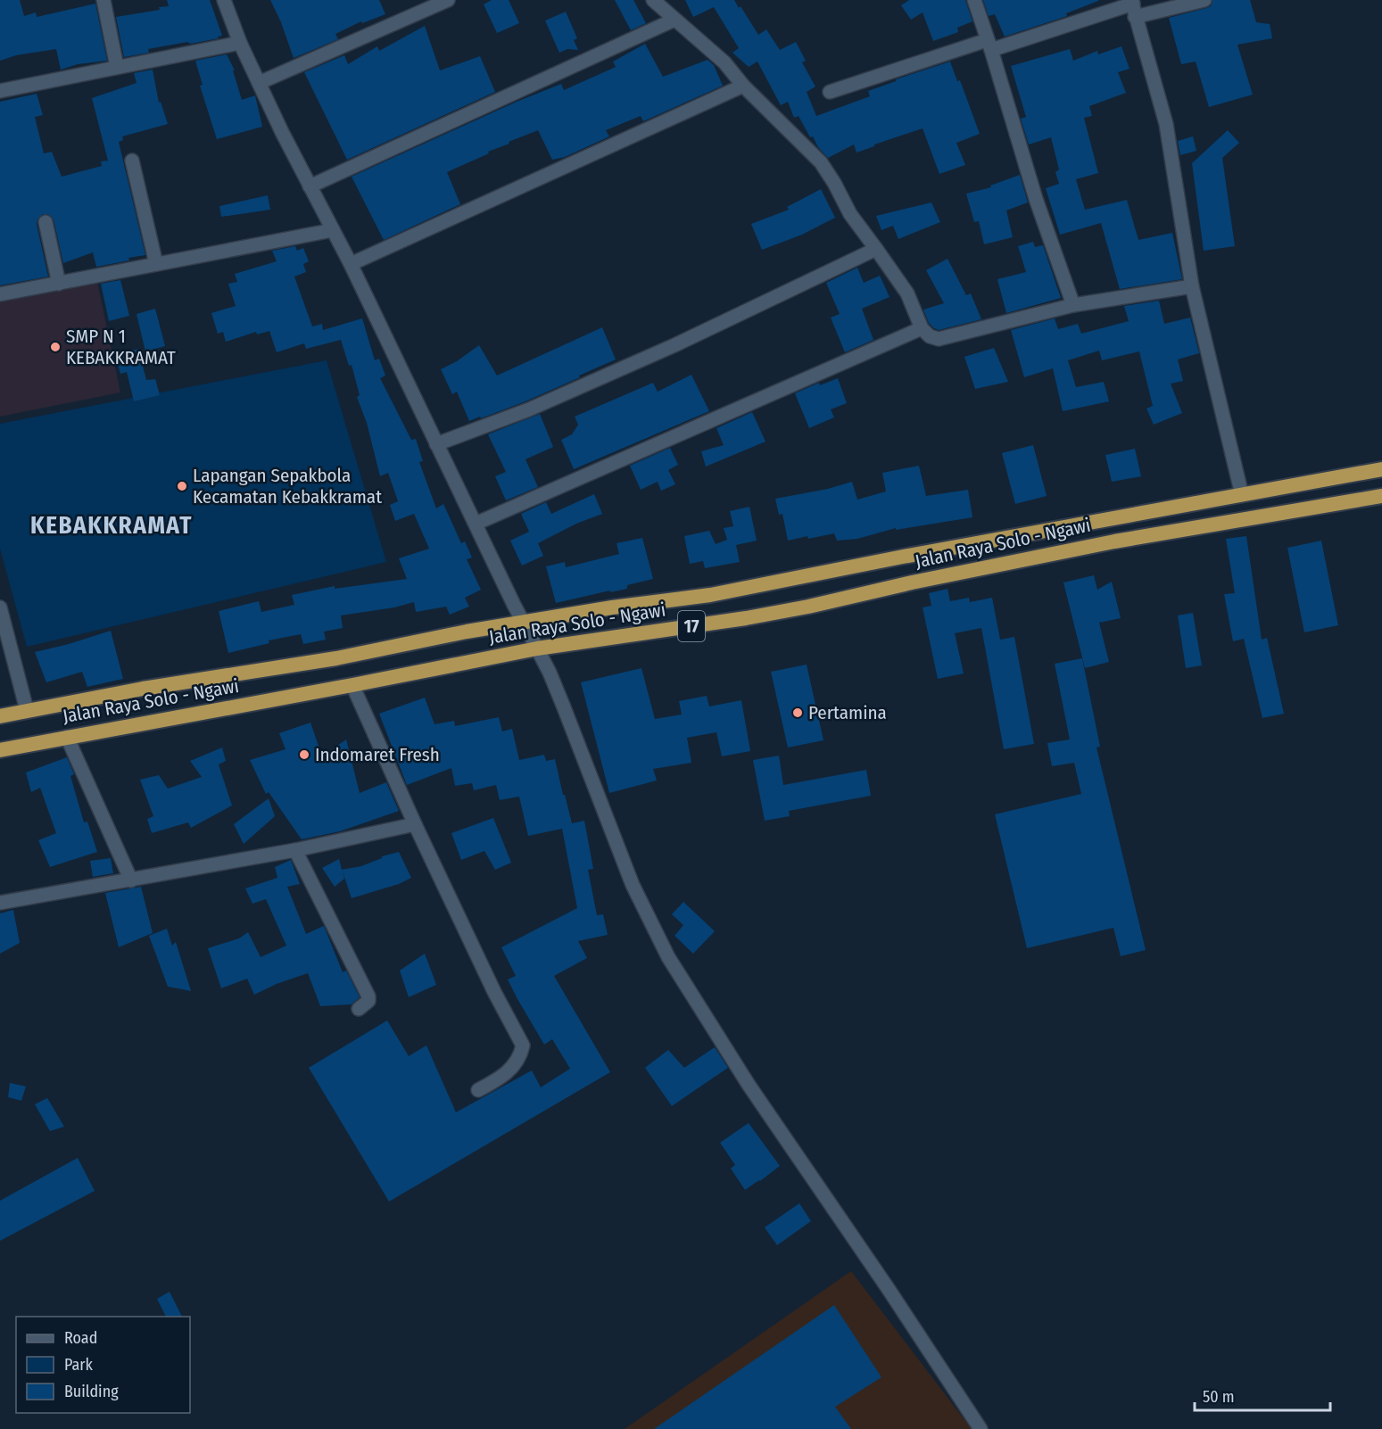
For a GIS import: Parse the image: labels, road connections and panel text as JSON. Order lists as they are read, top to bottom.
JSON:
{
  "streets": {
    "highway": ["Jalan Raya Solo - Ngawi", "17"]
  },
  "districts": ["KEBAKKRAMAT"],
  "places": [
    "SMP N 1 KEBAKKRAMAT",
    "Lapangan Sepakbola Kecamatan Kebakkramat",
    "Pertamina",
    "Indomaret Fresh"
  ],
  "legend": ["Road", "Park", "Building"],
  "scale_bar": "50 m"
}
